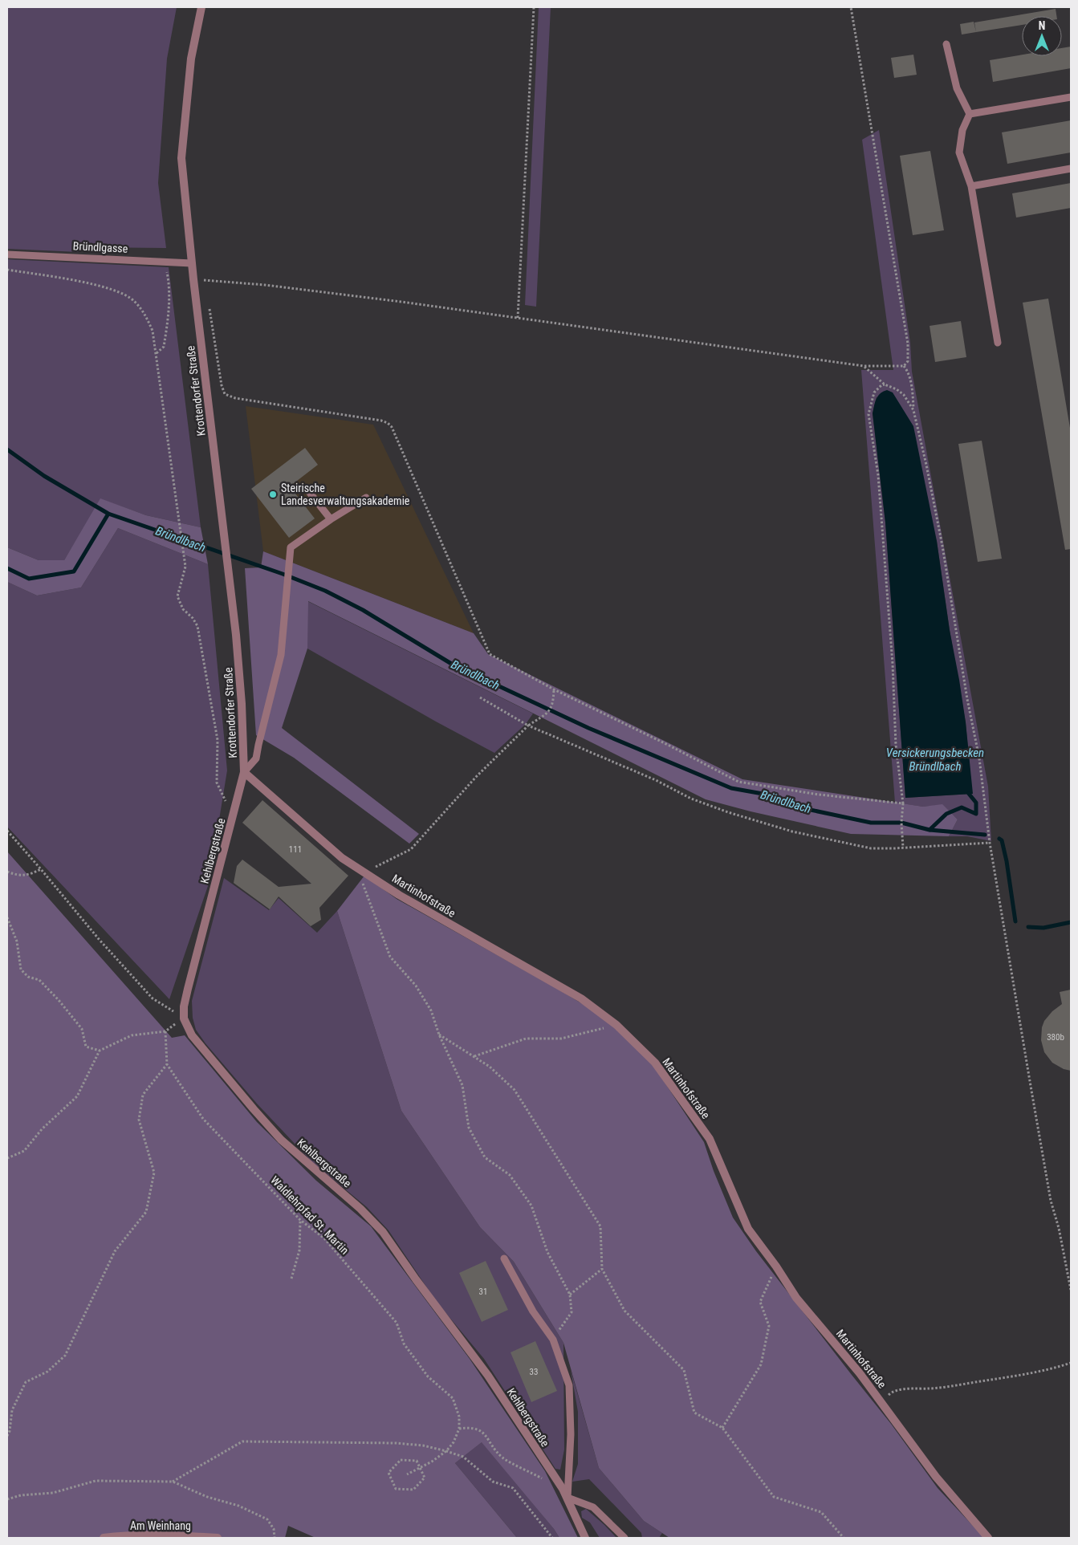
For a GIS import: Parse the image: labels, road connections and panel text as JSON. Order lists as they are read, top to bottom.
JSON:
{
  "streets": {
    "street": [
      "Krottendorfer Straße",
      "Kehlbergstraße",
      "Martinhofstraße",
      "Am Weinhang"
    ],
    "lane": ["Bründlgasse"],
    "path": ["Waldlehrpfad St. Martin"]
  },
  "crossings": [
    ["Bründlgasse", "Krottendorfer Straße"],
    ["Krottendorfer Straße", "Kehlbergstraße"],
    ["Krottendorfer Straße", "Martinhofstraße"],
    ["Kehlbergstraße", "Martinhofstraße"]
  ],
  "water": ["Bründlbach", "Versickerungsbecken Bründlbach"],
  "places": ["Steirische Landesverwaltungsakademie"],
  "house_numbers": [
    "111",
    "380b",
    "31",
    "33"
  ],
  "north": "top"
}
